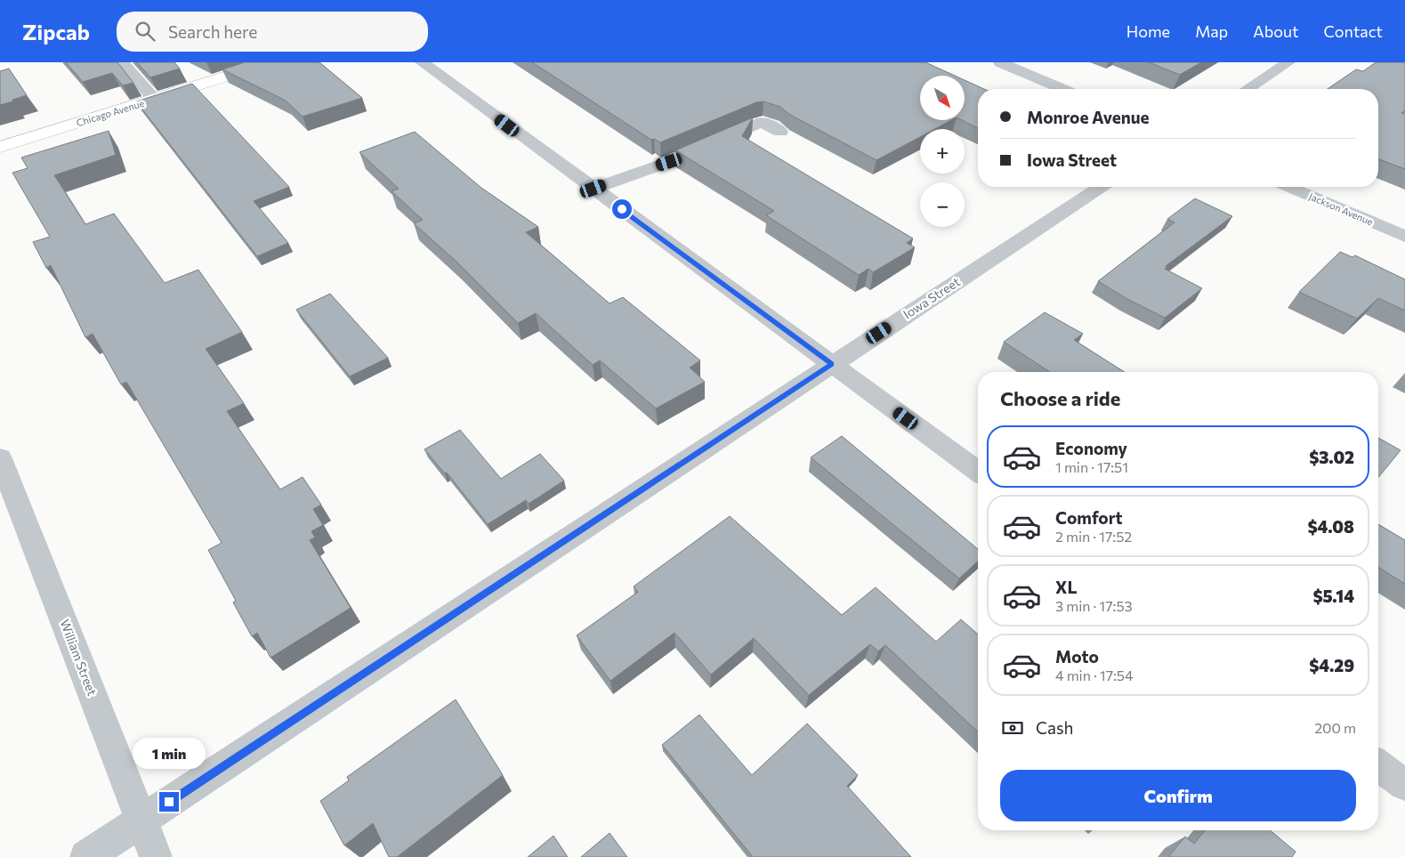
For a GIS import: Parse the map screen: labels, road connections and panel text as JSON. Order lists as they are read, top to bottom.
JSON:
{
  "streets": {
    "main road": ["Chicago Avenue"],
    "street": ["Jackson Avenue", "Iowa Street", "William Street"]
  },
  "crossings": [
    ["Iowa Street", "William Street"]
  ],
  "north": "bottom right",
  "page": {
    "header": "Zipcab",
    "search": "Search here",
    "nav": [
      "Home",
      "Map",
      "About",
      "Contact"
    ],
    "map_buttons": ["+", "−"],
    "banner": ["Monroe Avenue", "Iowa Street"],
    "heading": "Choose a ride",
    "list": [
      {
        "name": "Economy",
        "note": "1 min · 17:51",
        "value": "$3.02"
      },
      {
        "name": "Comfort",
        "note": "2 min · 17:52",
        "value": "$4.08"
      },
      {
        "name": "XL",
        "note": "3 min · 17:53",
        "value": "$5.14"
      },
      {
        "name": "Moto",
        "note": "4 min · 17:54",
        "value": "$4.29"
      }
    ],
    "pay": ["Cash", "200 m"],
    "bubble": "1 min",
    "buttons": "Confirm"
  }
}
